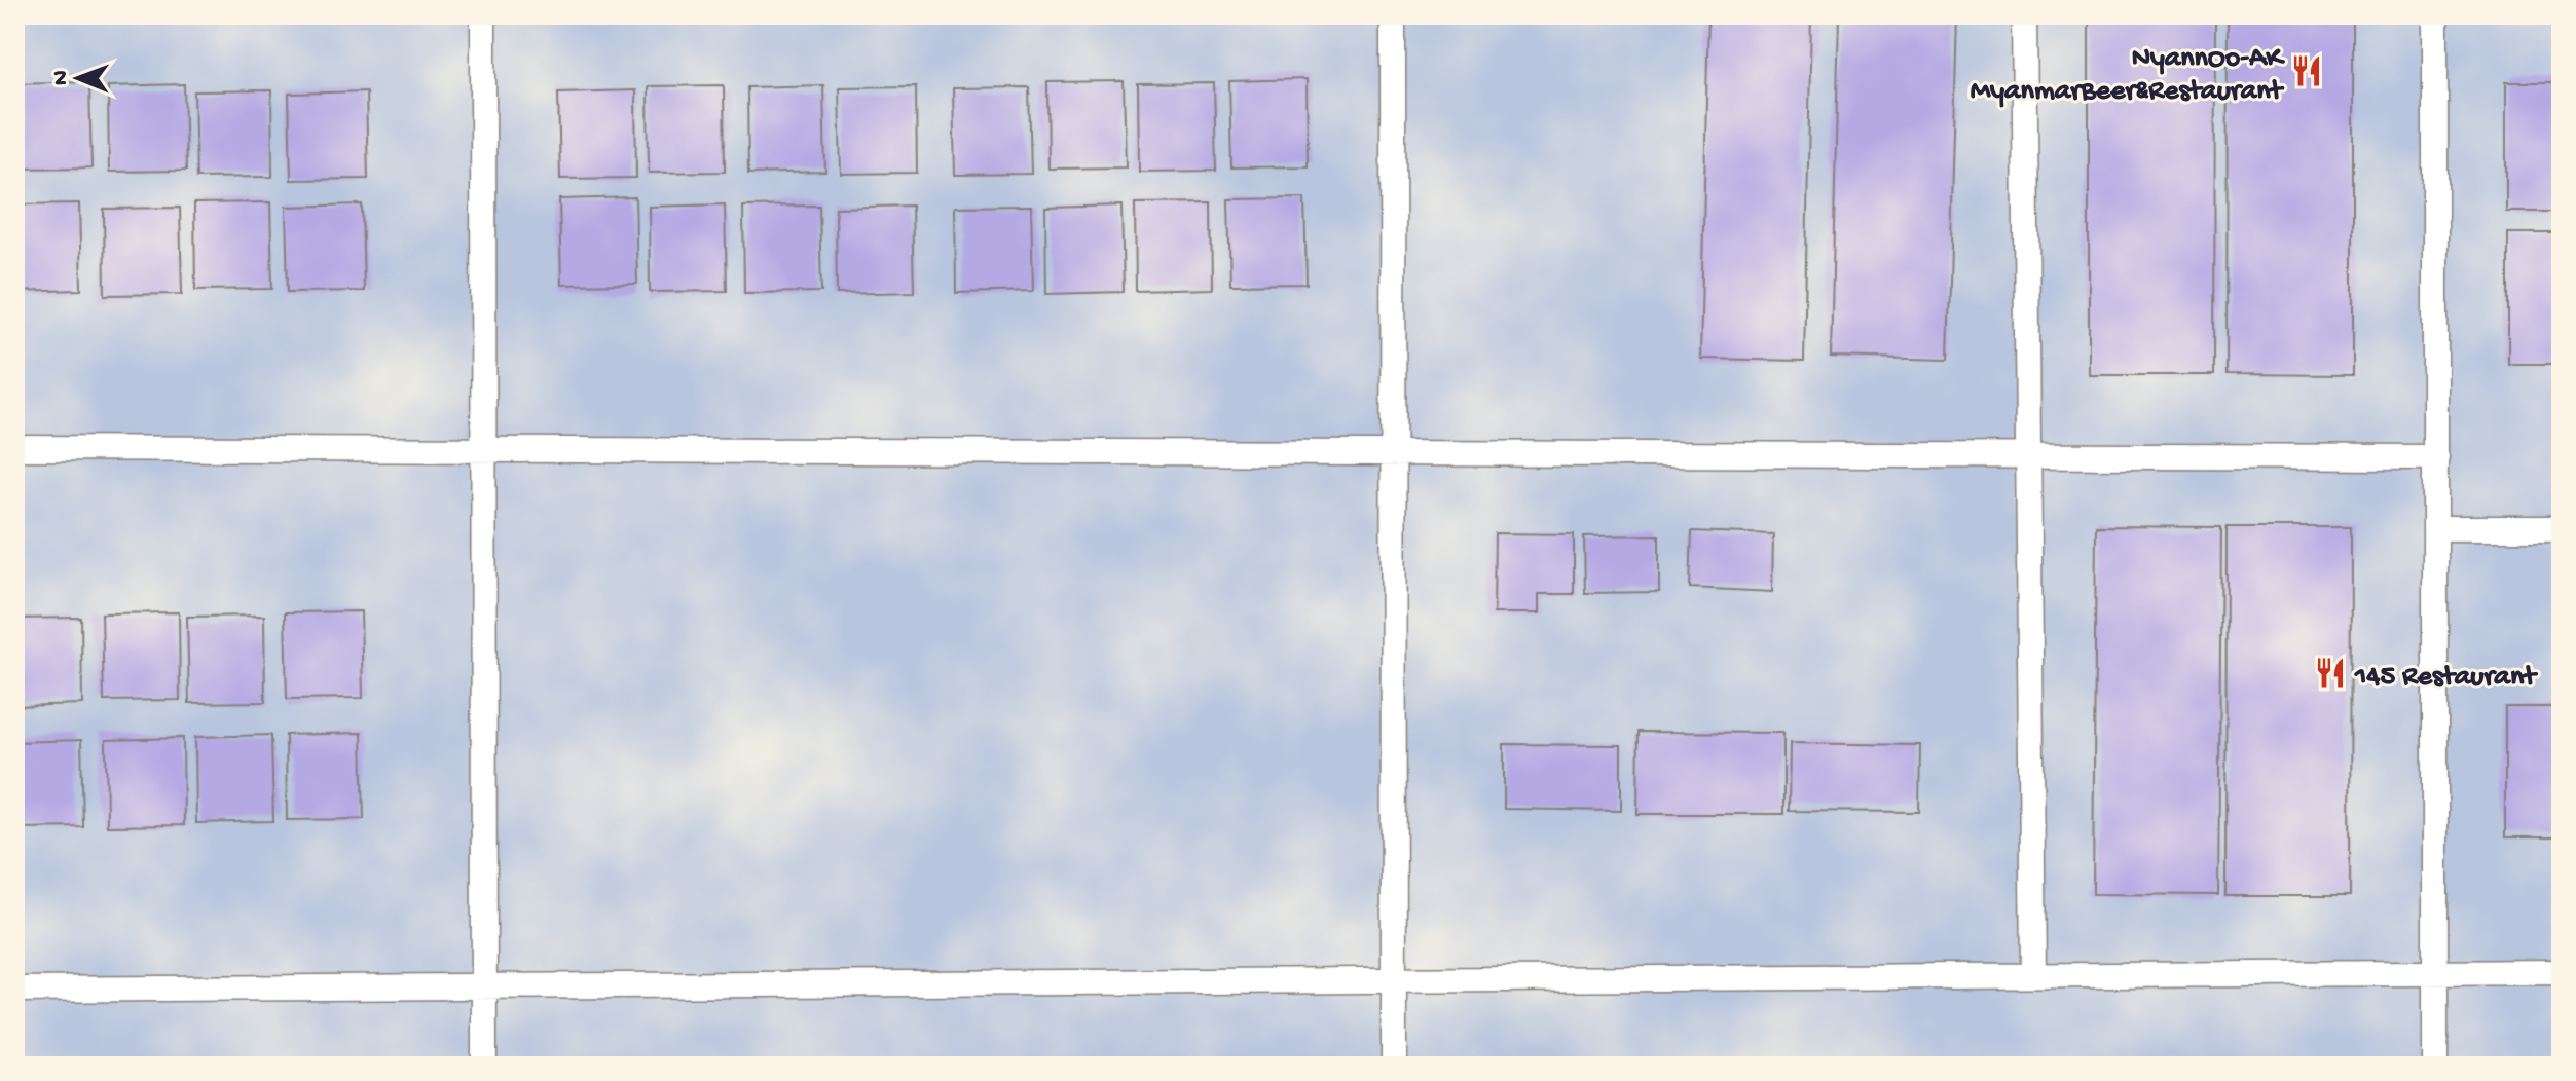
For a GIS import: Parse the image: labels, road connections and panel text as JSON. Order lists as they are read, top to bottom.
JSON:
{
  "places": {
    "restaurant": ["NyannOo-AK MyanmarBeer&Restaurant", "145 Restaurant"]
  },
  "north": "left"
}
